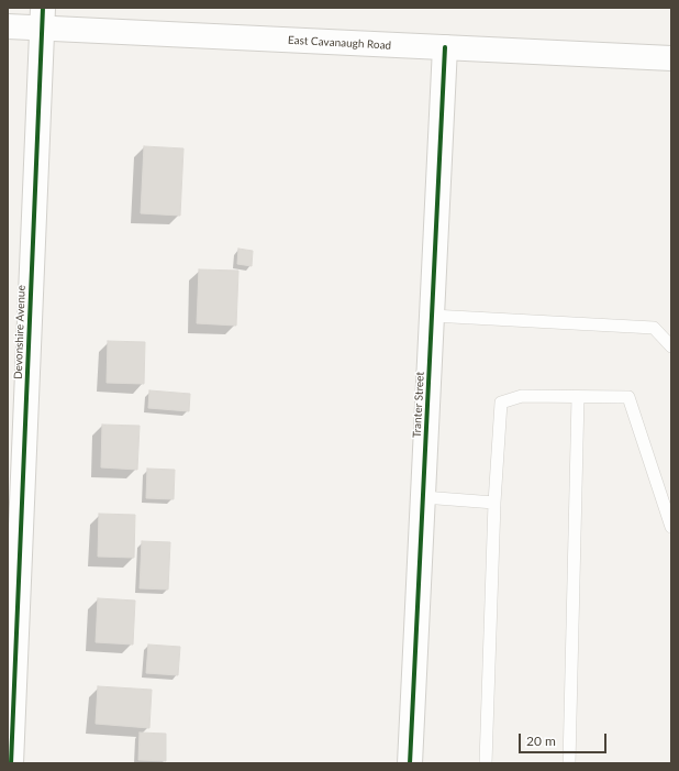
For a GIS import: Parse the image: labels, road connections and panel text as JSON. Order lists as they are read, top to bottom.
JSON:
{
  "streets": {
    "street": ["East Cavanaugh Road", "Devonshire Avenue", "Tranter Street"]
  },
  "crossings": [
    ["East Cavanaugh Road", "Devonshire Avenue"],
    ["East Cavanaugh Road", "Tranter Street"]
  ],
  "scale_bar": "20 m"
}
